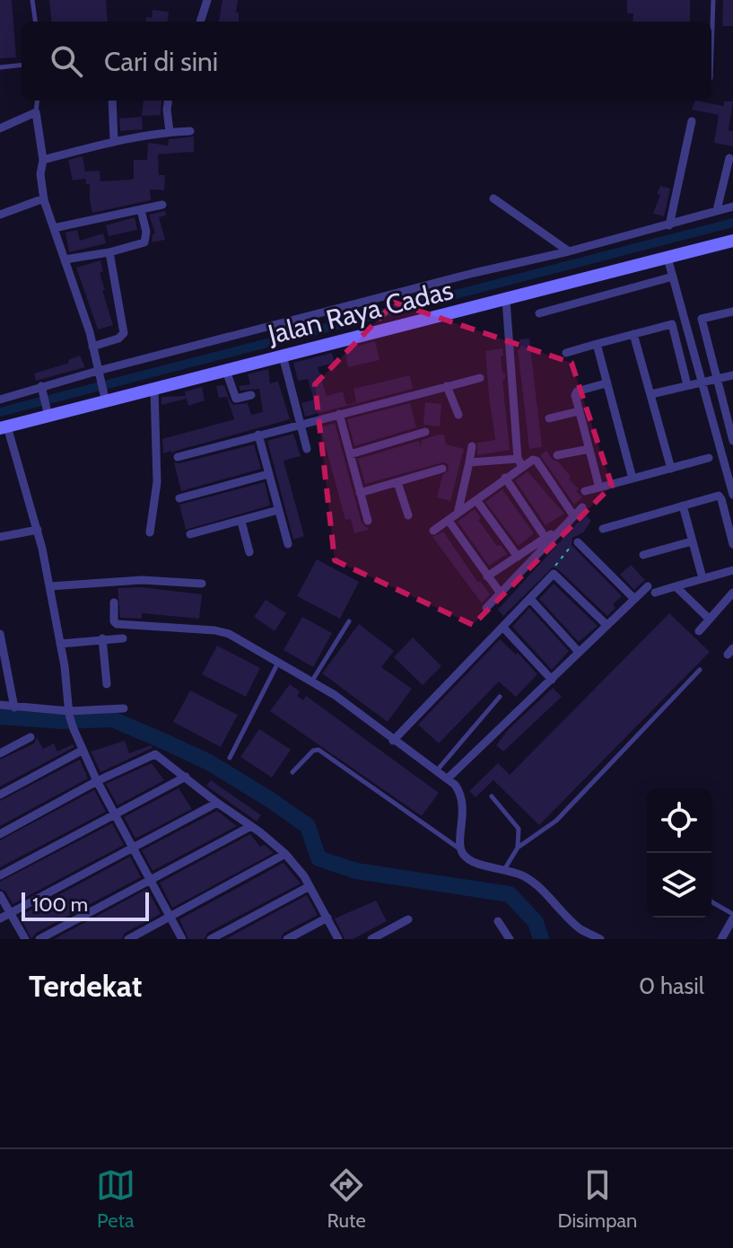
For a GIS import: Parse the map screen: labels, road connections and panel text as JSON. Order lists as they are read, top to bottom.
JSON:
{
  "streets": {
    "street": ["Jalan Raya Cadas"]
  },
  "scale_bar": "100 m",
  "page": {
    "search": "Cari di sini",
    "scale": "100 m",
    "heading": ["Terdekat", "0 hasil"],
    "nav": ["Peta", "Rute", "Disimpan"]
  }
}
